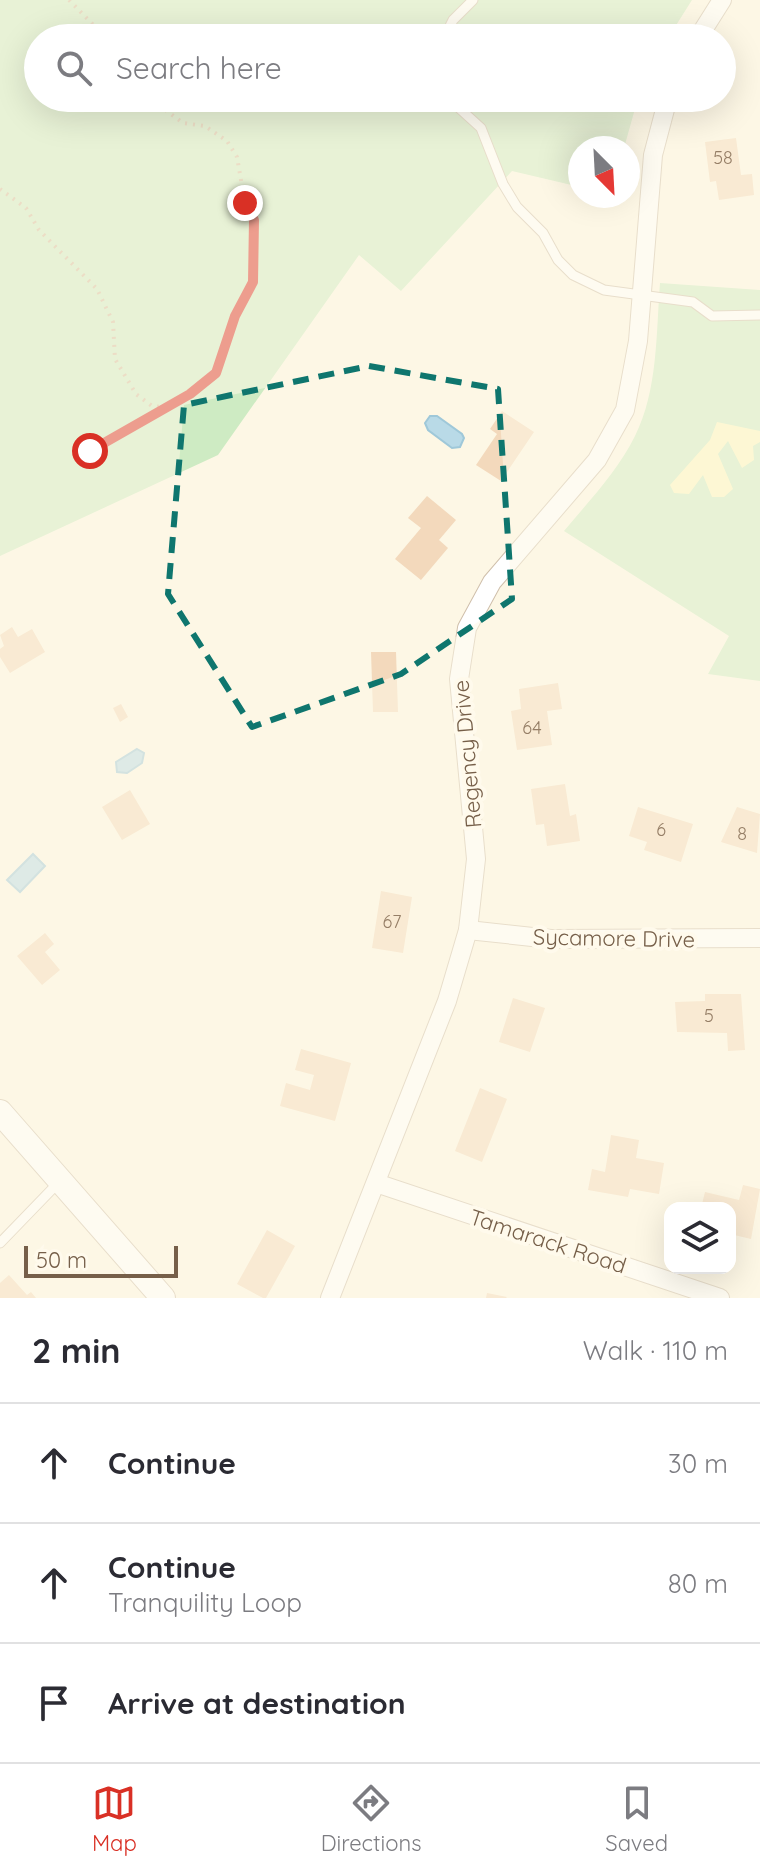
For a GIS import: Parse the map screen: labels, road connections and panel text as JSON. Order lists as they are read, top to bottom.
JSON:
{
  "streets": {
    "street": ["Regency Drive", "Sycamore Drive", "Tamarack Road"]
  },
  "crossings": [
    ["Regency Drive", "Sycamore Drive"],
    ["Regency Drive", "Tamarack Road"]
  ],
  "house_numbers": [
    "58",
    "64",
    "6",
    "8",
    "67",
    "5"
  ],
  "scale_bar": "50 m",
  "north": "bottom right",
  "page": {
    "search": "Search here",
    "scale": "50 m",
    "heading": ["2 min", "Walk · 110 m"],
    "list": [
      ["Continue", "30 m"],
      ["Continue", "Tranquility Loop", "80 m"],
      "Arrive at destination"
    ],
    "nav": ["Map", "Directions", "Saved"]
  }
}
